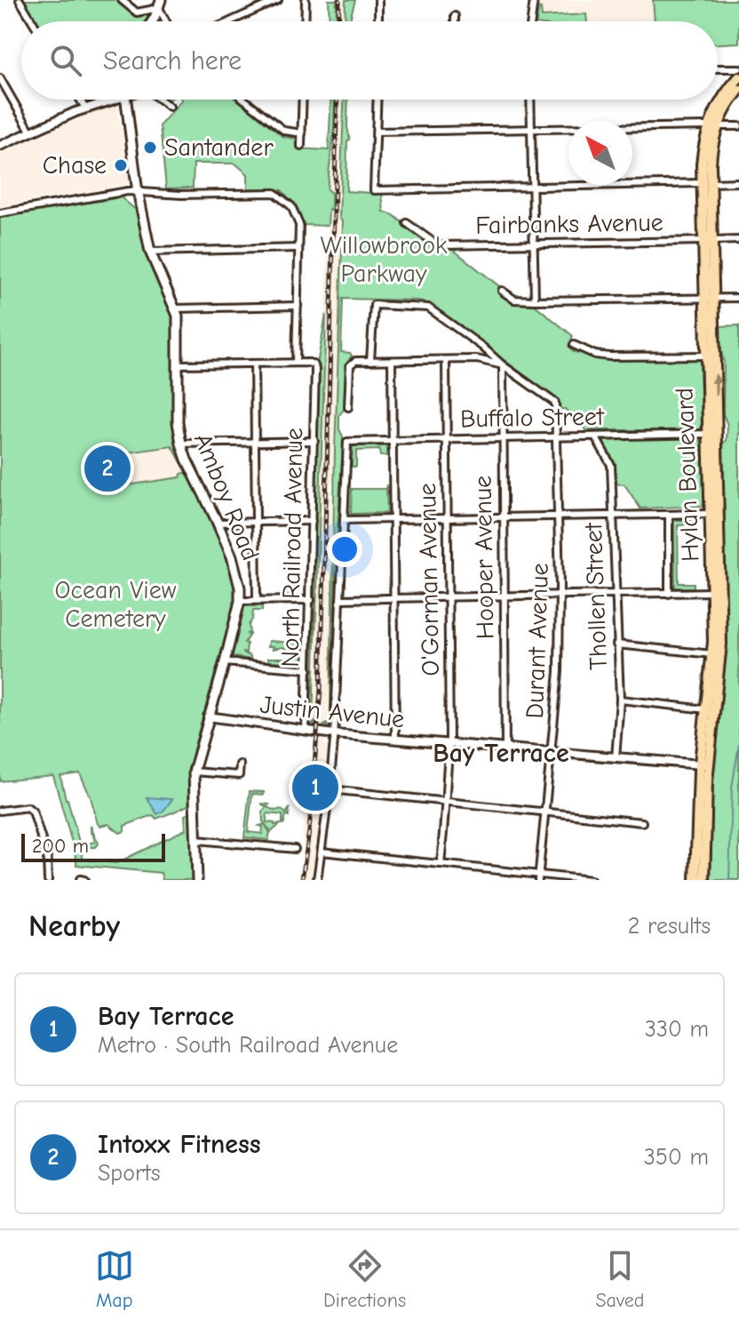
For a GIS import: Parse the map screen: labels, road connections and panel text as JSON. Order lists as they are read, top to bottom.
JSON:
{
  "streets": {
    "main road": ["Hylan Boulevard", "Amboy Road"],
    "street": [
      "Fairbanks Avenue",
      "Buffalo Street",
      "North Railroad Avenue",
      "Hooper Avenue",
      "O'Gorman Avenue",
      "Thollen Street",
      "Durant Avenue",
      "Justin Avenue"
    ]
  },
  "crossings": [
    ["Fairbanks Avenue", "Hylan Boulevard"],
    ["Buffalo Street", "Hylan Boulevard"],
    ["Buffalo Street", "Hooper Avenue"],
    ["Buffalo Street", "O'Gorman Avenue"],
    ["Buffalo Street", "Thollen Street"],
    ["Buffalo Street", "Durant Avenue"],
    ["Hylan Boulevard", "Justin Avenue"],
    ["Amboy Road", "Justin Avenue"],
    ["North Railroad Avenue", "Justin Avenue"],
    ["Hooper Avenue", "Durant Avenue"],
    ["Hooper Avenue", "Justin Avenue"],
    ["O'Gorman Avenue", "Justin Avenue"],
    ["Thollen Street", "Justin Avenue"],
    ["Durant Avenue", "Justin Avenue"]
  ],
  "districts": ["Bay Terrace"],
  "parks": ["Willowbrook Parkway", "Ocean View Cemetery"],
  "places": ["Santander", "Chase"],
  "scale_bar": "200 m",
  "north": "top left",
  "page": {
    "search": "Search here",
    "pins": ["2", "1"],
    "scale": "200 m",
    "heading": ["Nearby", "2 results"],
    "list": [
      {
        "mark": "1",
        "name": "Bay Terrace",
        "note": "Metro · South Railroad Avenue",
        "value": "330 m"
      },
      {
        "mark": "2",
        "name": "Intoxx Fitness",
        "note": "Sports",
        "value": "350 m"
      }
    ],
    "nav": ["Map", "Directions", "Saved"]
  }
}
